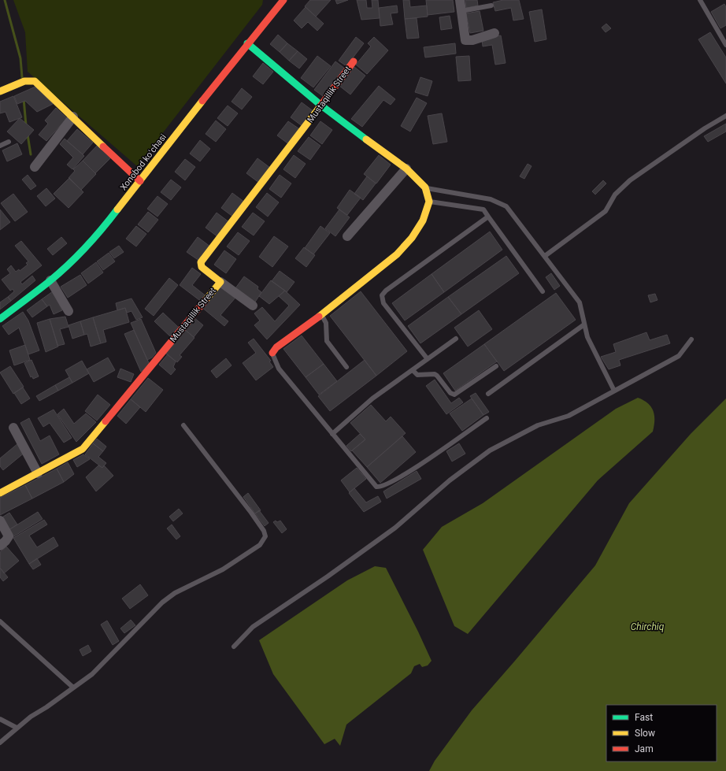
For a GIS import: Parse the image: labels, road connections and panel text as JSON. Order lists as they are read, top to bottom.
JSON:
{
  "streets": {
    "street": ["Mustaqillik Street", "Xonobod koʻchasi"]
  },
  "water": ["Chirchiq"],
  "legend": ["Fast", "Slow", "Jam"]
}
